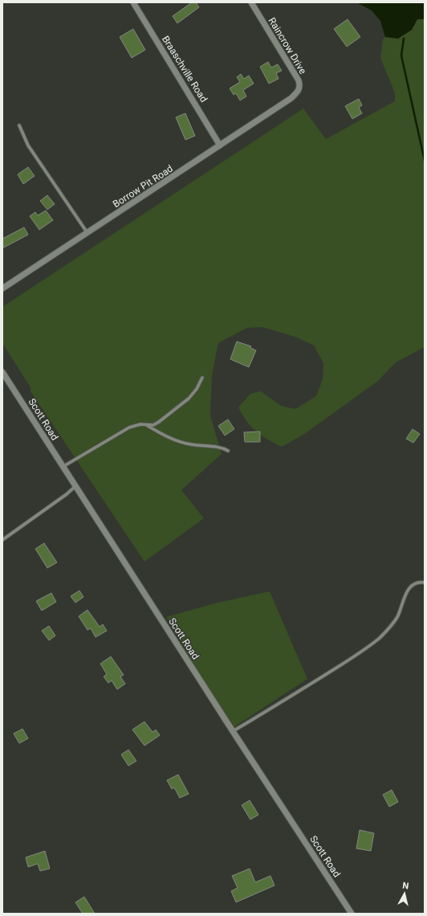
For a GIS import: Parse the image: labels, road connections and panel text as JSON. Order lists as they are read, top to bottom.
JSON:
{
  "streets": {
    "street": [
      "Raincrow Drive",
      "Braaschville Road",
      "Borrow Pit Road",
      "Scott Road"
    ]
  },
  "crossings": [
    ["Raincrow Drive", "Borrow Pit Road"],
    ["Braaschville Road", "Borrow Pit Road"]
  ],
  "north": "top"
}
